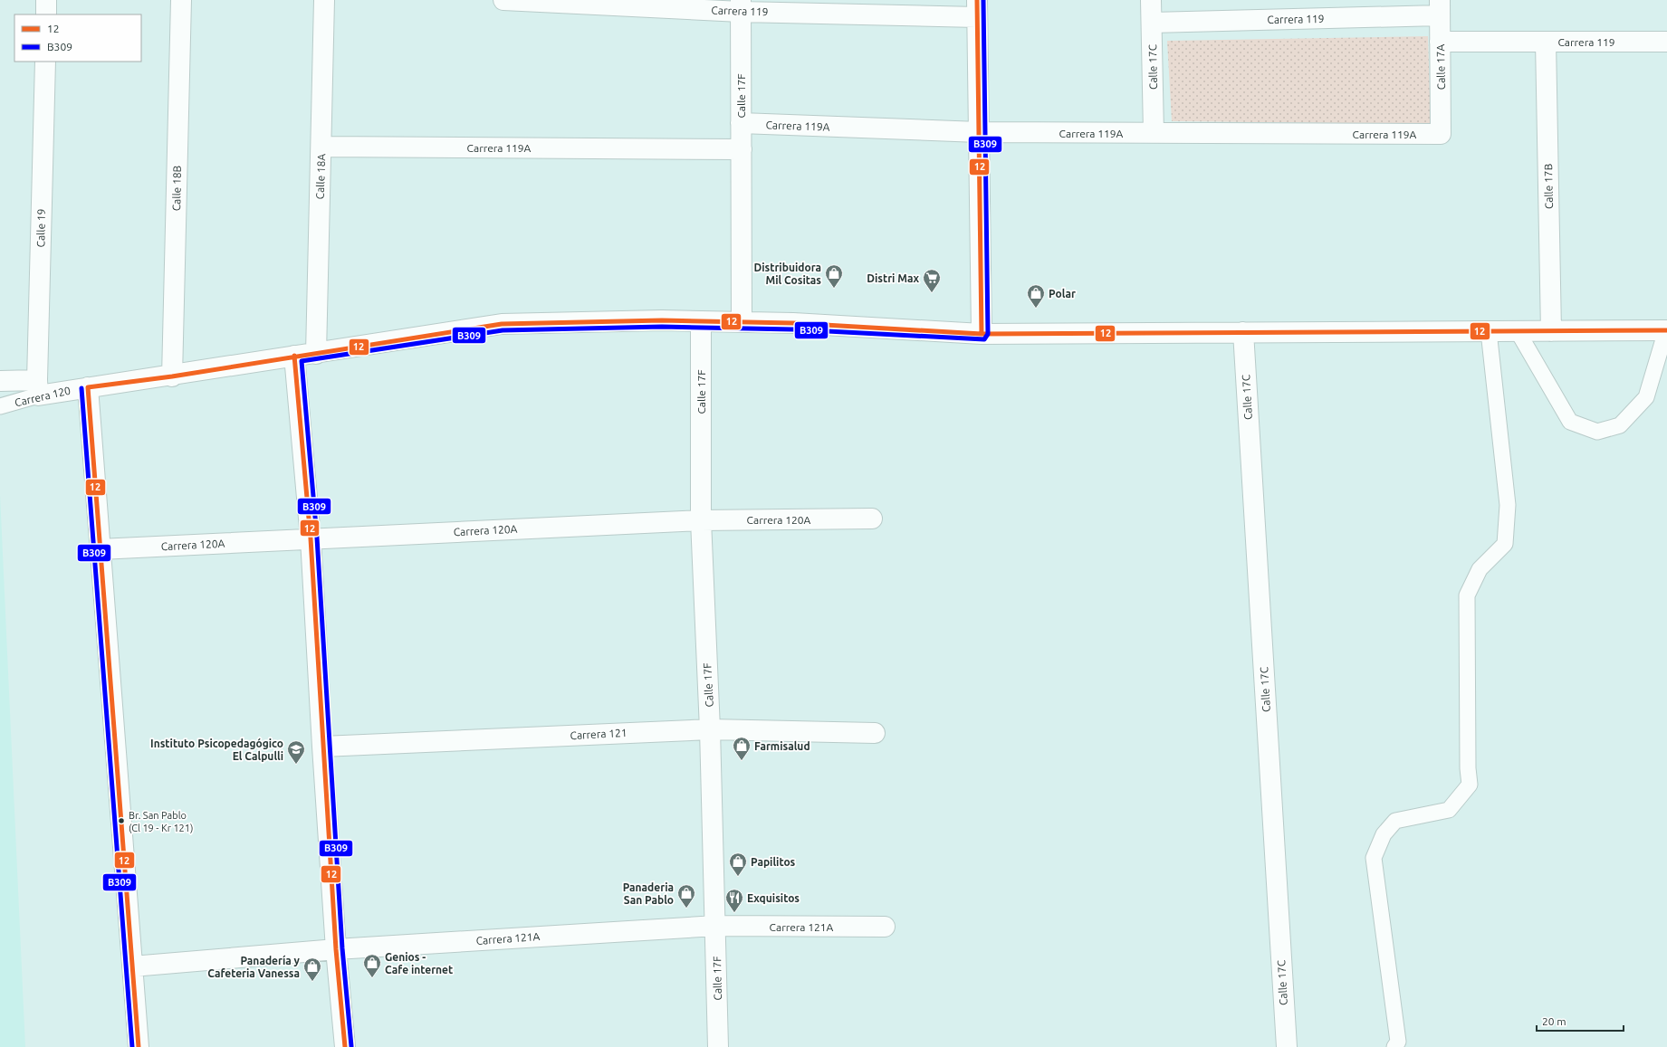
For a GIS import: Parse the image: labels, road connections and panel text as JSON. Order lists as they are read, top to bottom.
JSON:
{
  "streets": {
    "street": [
      "Carrera 119",
      "Calle 17C",
      "Calle 17A",
      "Calle 17F",
      "Carrera 119A",
      "Calle 18A",
      "Calle 17B",
      "Calle 18B",
      "Calle 19",
      "Carrera 120",
      "Carrera 120A",
      "Carrera 121",
      "Carrera 121A"
    ]
  },
  "crossings": [
    ["Carrera 119", "Calle 17C"],
    ["Carrera 119", "Calle 17A"],
    ["Carrera 119", "Calle 17F"],
    ["Carrera 119", "Calle 17B"],
    ["Calle 17C", "Carrera 119A"],
    ["Calle 17C", "Carrera 120"],
    ["Calle 17A", "Carrera 119A"],
    ["Calle 17F", "Carrera 119A"],
    ["Calle 17F", "Carrera 120"],
    ["Calle 17F", "Carrera 120A"],
    ["Calle 17F", "Carrera 121"],
    ["Calle 17F", "Carrera 121A"],
    ["Carrera 119A", "Calle 18A"],
    ["Calle 18A", "Carrera 120"],
    ["Calle 17B", "Carrera 120"],
    ["Calle 18B", "Carrera 120"],
    ["Calle 19", "Carrera 120"]
  ],
  "places": {
    "shop": [
      "Distribuidora Mil Cositas",
      "Polar",
      "Farmisalud",
      "Papilitos",
      "Panaderia San Pablo",
      "Genios - Cafe internet",
      "Panadería y Cafeteria Vanessa"
    ],
    "supermarket": ["Distri Max"],
    "school or university": ["Instituto Psicopedagógico El Calpulli"],
    "other": ["Br. San Pablo (Cl 19 - Kr 121)"],
    "restaurant": ["Exquisitos"]
  },
  "lines": ["transit line 12", "transit line B309"],
  "legend": ["12", "B309"],
  "scale_bar": "20 m"
}
